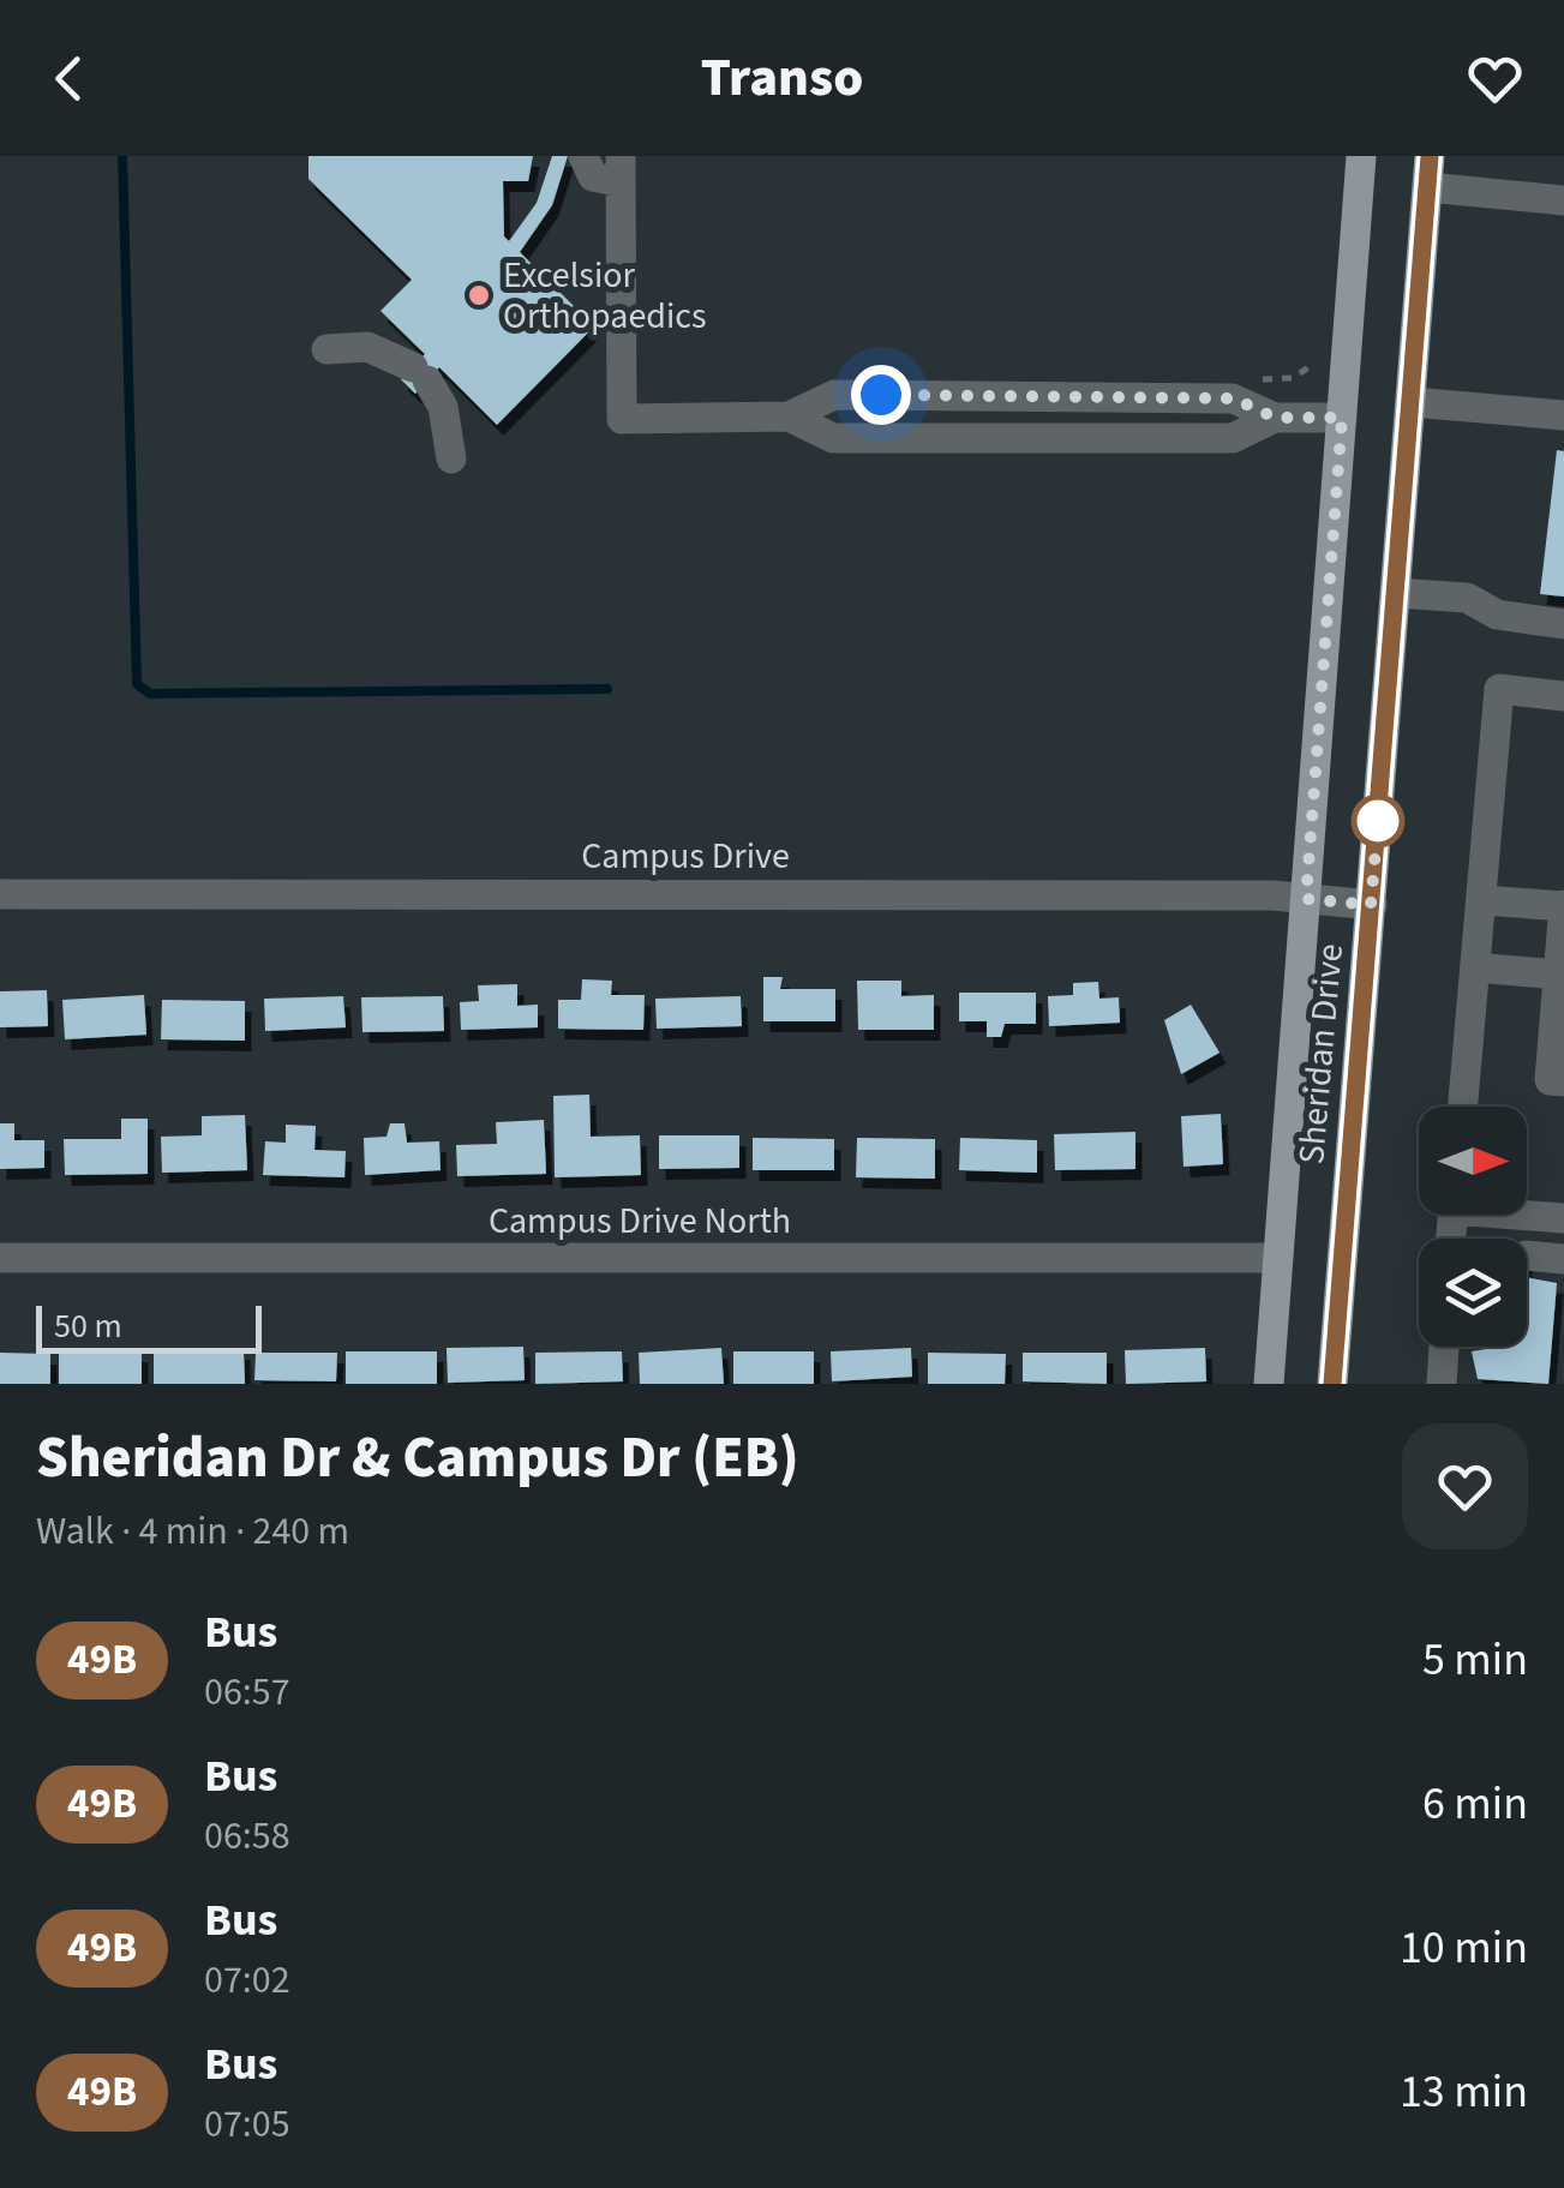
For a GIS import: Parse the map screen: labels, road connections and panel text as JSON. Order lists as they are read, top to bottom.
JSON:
{
  "streets": {
    "main road": ["Sheridan Drive"],
    "street": ["Campus Drive", "Campus Drive North"]
  },
  "crossings": [
    ["Campus Drive", "Sheridan Drive"],
    ["Sheridan Drive", "Campus Drive North"]
  ],
  "places": ["Excelsior Orthopaedics"],
  "lines": ["bus line 49B"],
  "scale_bar": "50 m",
  "north": "right",
  "page": {
    "header": "Transo",
    "scale": "50 m",
    "heading": ["Sheridan Dr & Campus Dr (EB)", "Walk · 4 min · 240 m"],
    "list": [
      {
        "mark": "49B",
        "name": "Bus",
        "note": "06:57",
        "value": "5 min"
      },
      {
        "mark": "49B",
        "name": "Bus",
        "note": "06:58",
        "value": "6 min"
      },
      {
        "mark": "49B",
        "name": "Bus",
        "note": "07:02",
        "value": "10 min"
      },
      {
        "mark": "49B",
        "name": "Bus",
        "note": "07:05",
        "value": "13 min"
      }
    ]
  }
}
